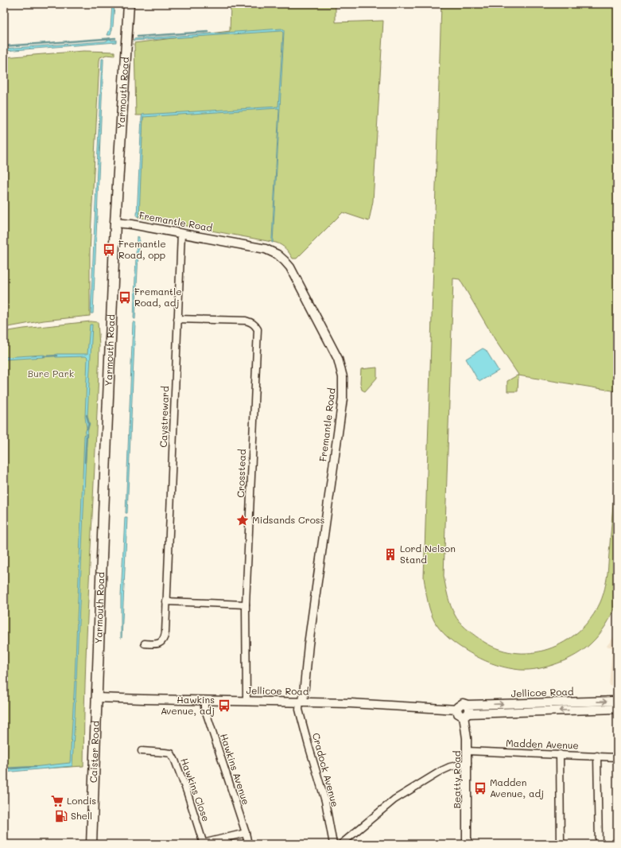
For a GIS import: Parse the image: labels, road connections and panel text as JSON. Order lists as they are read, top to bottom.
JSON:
{
  "streets": {
    "main road": ["Yarmouth Road", "Caister Road"],
    "street": [
      "Fremantle Road",
      "Caystreward",
      "Crosstead",
      "Jellicoe Road",
      "Madden Avenue",
      "Hawkins Avenue",
      "Cradock Avenue",
      "Beatty Road",
      "Hawkins Close"
    ]
  },
  "crossings": [
    ["Yarmouth Road", "Fremantle Road"],
    ["Yarmouth Road", "Jellicoe Road"],
    ["Yarmouth Road", "Caister Road"],
    ["Fremantle Road", "Caystreward"],
    ["Fremantle Road", "Jellicoe Road"],
    ["Fremantle Road", "Cradock Avenue"],
    ["Caystreward", "Crosstead"],
    ["Crosstead", "Jellicoe Road"],
    ["Jellicoe Road", "Caister Road"],
    ["Jellicoe Road", "Hawkins Avenue"],
    ["Jellicoe Road", "Cradock Avenue"],
    ["Jellicoe Road", "Beatty Road"],
    ["Madden Avenue", "Beatty Road"],
    ["Hawkins Avenue", "Hawkins Close"]
  ],
  "parks": ["Bure Park"],
  "places": {
    "bus stop": [
      "Fremantle Road, opp",
      "Fremantle Road, adj",
      "Hawkins Avenue, adj",
      "Madden Avenue, adj"
    ],
    "place": ["Midsands Cross"],
    "building": ["Lord Nelson Stand"],
    "supermarket": ["Londis"],
    "fuel station": ["Shell"]
  }
}
